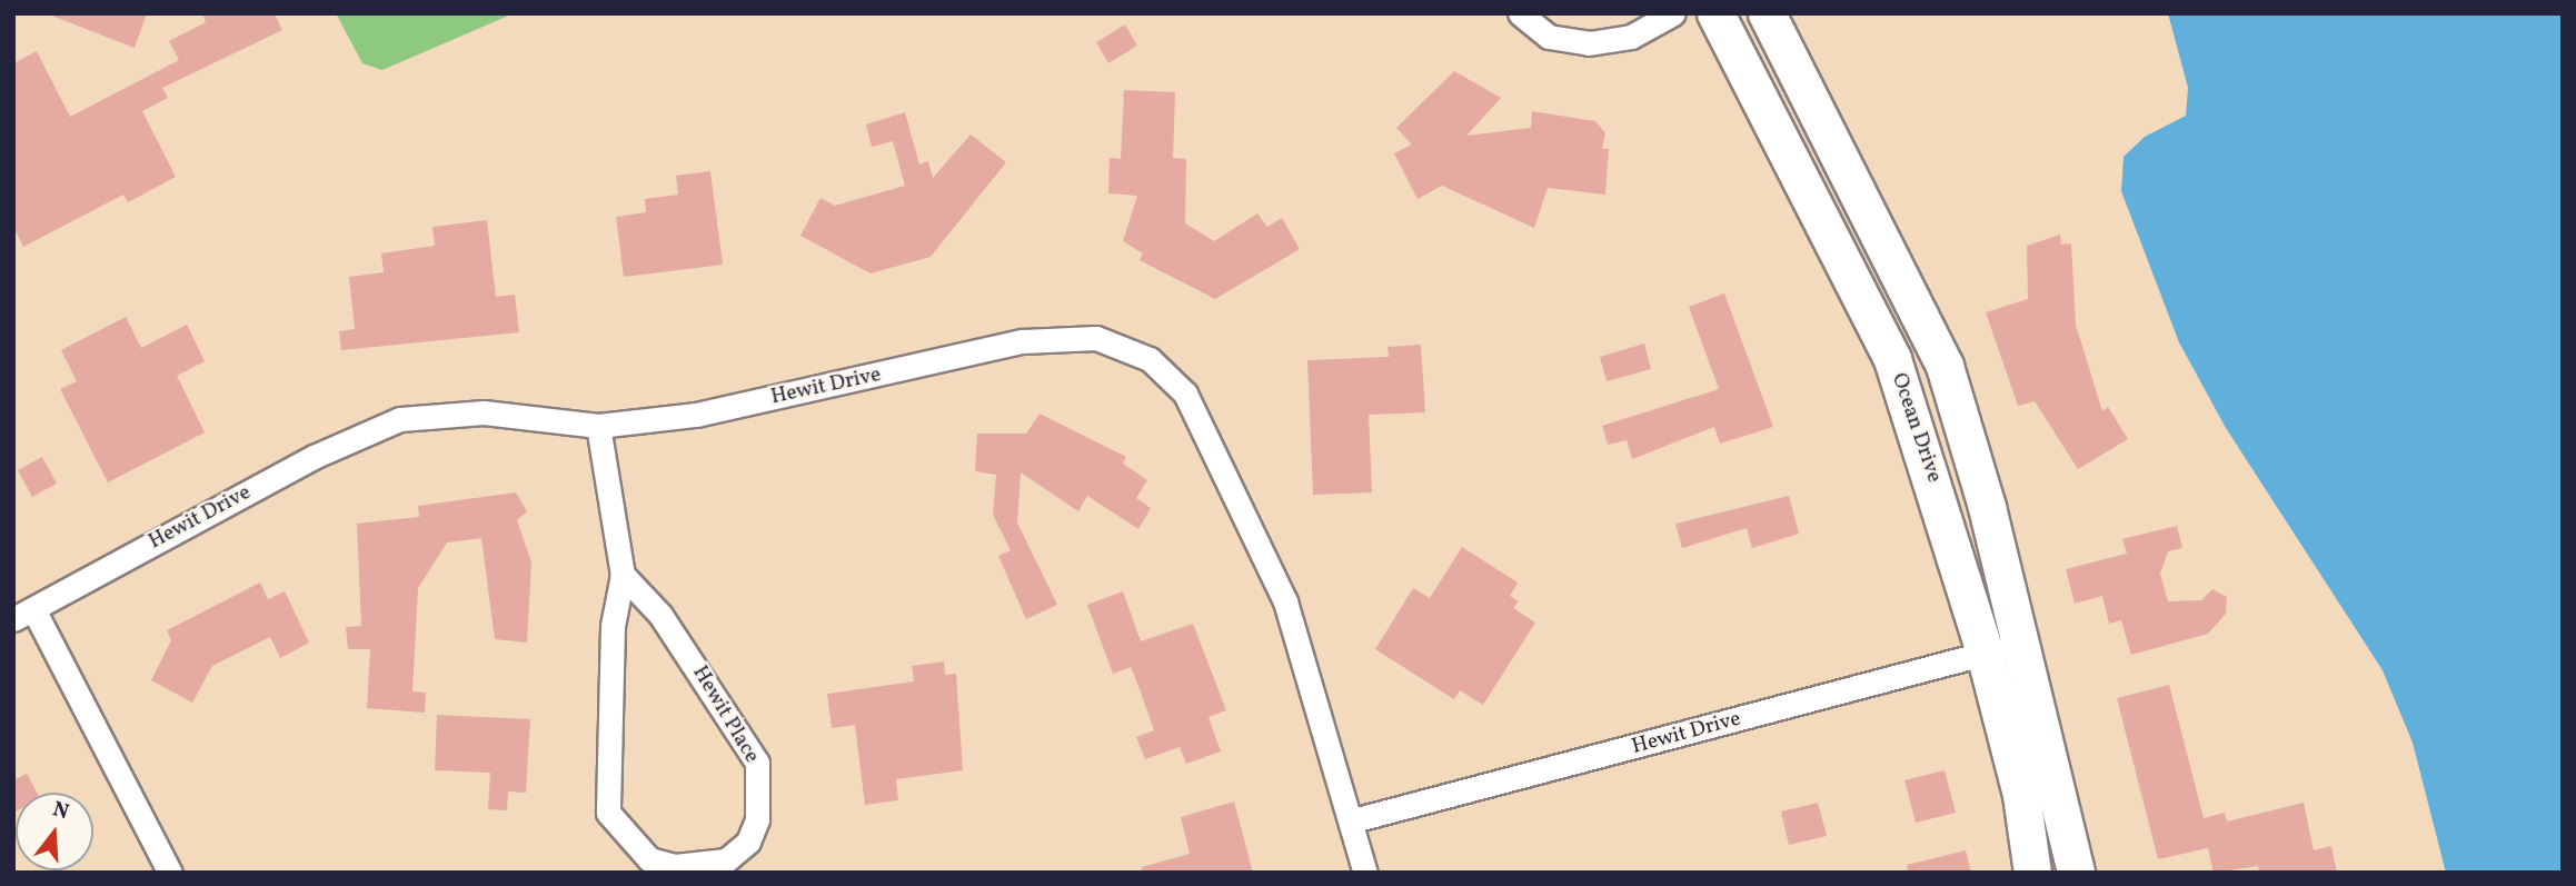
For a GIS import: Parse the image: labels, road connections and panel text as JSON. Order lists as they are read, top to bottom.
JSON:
{
  "streets": {
    "main road": ["Ocean Drive"],
    "street": ["Hewit Drive", "Hewit Place"]
  },
  "crossings": [
    ["Hewit Drive", "Ocean Drive"],
    ["Hewit Drive", "Hewit Place"]
  ],
  "north": "top"
}
